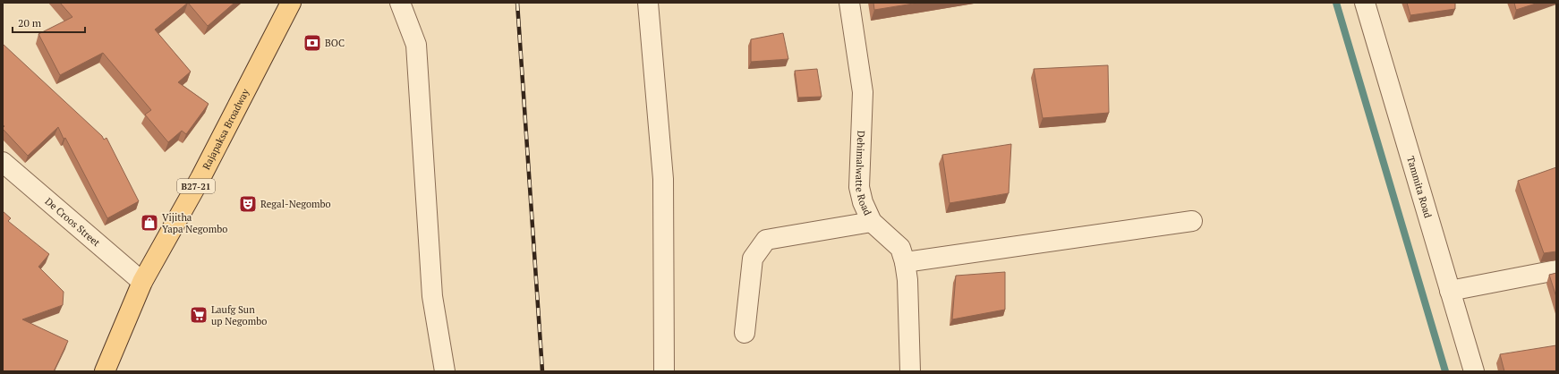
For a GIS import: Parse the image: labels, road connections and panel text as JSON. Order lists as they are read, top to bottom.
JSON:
{
  "streets": {
    "main road": ["Rajapaksa Broadway", "B27-21"],
    "street": ["Dehimalwatte Road", "Tammita Road", "De Croos Street"]
  },
  "crossings": [
    ["Rajapaksa Broadway", "De Croos Street"]
  ],
  "places": {
    "bank": ["BOC"],
    "theatre": ["Regal-Negombo"],
    "shop": ["Vijitha Yapa Negombo"],
    "supermarket": ["Laufg Sun up Negombo"]
  },
  "scale_bar": "20 m"
}
